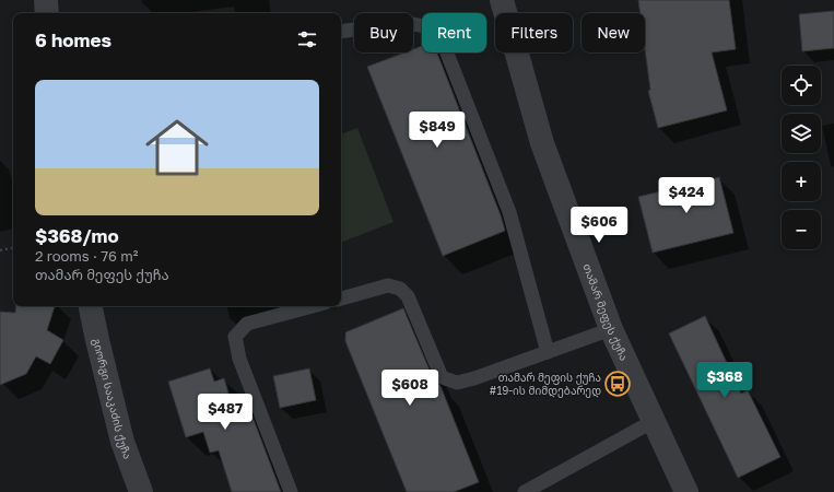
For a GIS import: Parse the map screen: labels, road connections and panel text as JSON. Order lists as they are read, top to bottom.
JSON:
{
  "streets": {
    "street": ["თამარ მეფეს ქუჩა", "გიორგი სააკაძის ქუჩა"]
  },
  "places": {
    "bus stop": ["თამარ მეფის ქუჩა #19-ის მიმდებარედ"]
  },
  "page": {
    "chip": [
      "Buy",
      "Rent",
      "Filters",
      "New"
    ],
    "heading": "6 homes",
    "map_buttons": ["+", "−"],
    "list": [
      {
        "name": "$368/mo",
        "note": "2 rooms · 76 m² · თამარ მეფეს ქუჩა"
      }
    ],
    "price": [
      "$849",
      "$424",
      "$606",
      "$368",
      "$608",
      "$487"
    ]
  }
}
